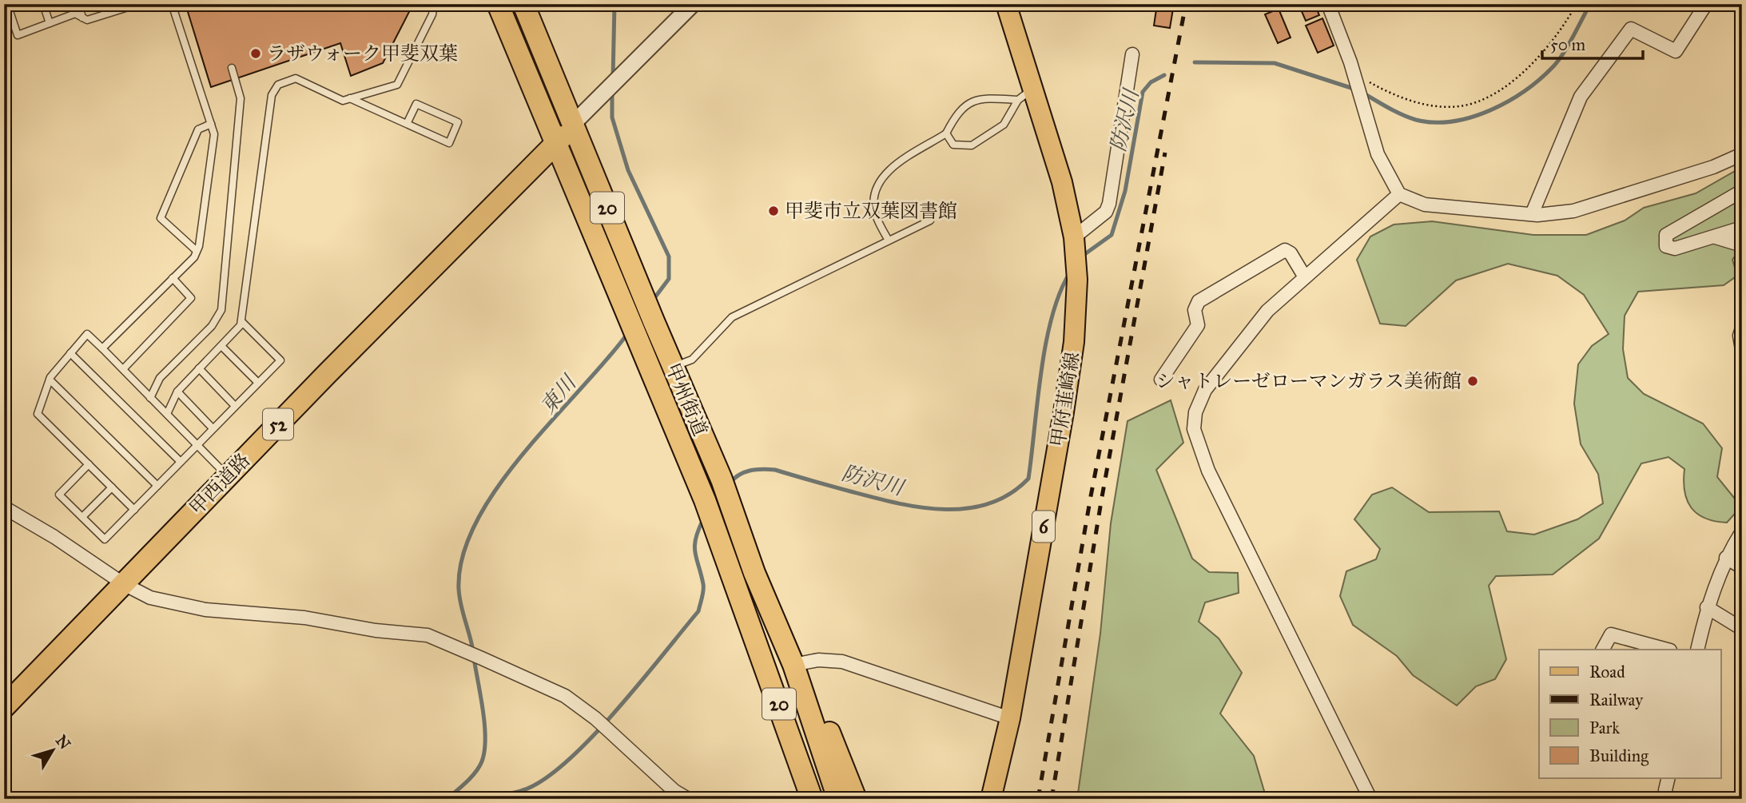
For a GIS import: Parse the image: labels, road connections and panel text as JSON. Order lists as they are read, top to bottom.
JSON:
{
  "streets": {
    "highway": [
      "20",
      "甲州街道",
      "52",
      "甲西道路"
    ],
    "main road": ["甲府韮崎線", "6"]
  },
  "crossings": [
    ["甲州街道", "52"],
    ["甲州街道", "甲西道路"],
    ["52", "甲西道路"]
  ],
  "water": ["防沢川", "東川"],
  "places": ["ラザウォーク甲斐双葉", "甲斐市立双葉図書館", "シャトレーゼローマンガラス美術館"],
  "legend": [
    "Road",
    "Railway",
    "Park",
    "Building"
  ],
  "scale_bar": "50 m",
  "north": "top right"
}
